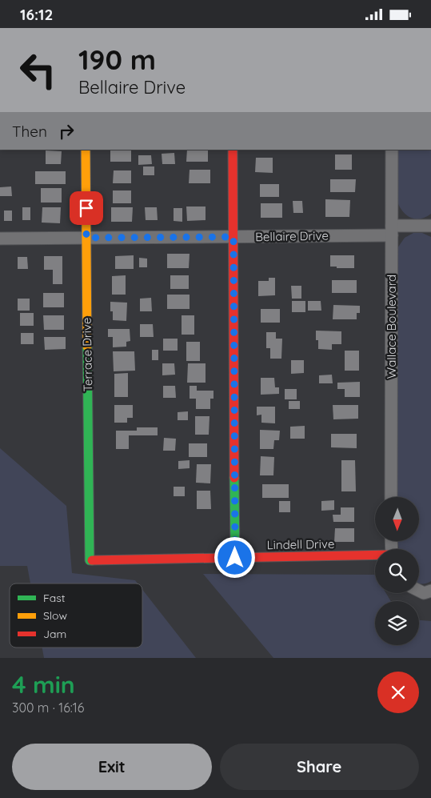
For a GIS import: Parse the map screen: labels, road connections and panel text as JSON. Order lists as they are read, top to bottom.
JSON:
{
  "streets": {
    "street": [
      "Bellaire Drive",
      "Wallace Boulevard",
      "Terrace Drive",
      "Lindell Drive"
    ]
  },
  "crossings": [
    ["Bellaire Drive", "Wallace Boulevard"],
    ["Bellaire Drive", "Terrace Drive"],
    ["Terrace Drive", "Lindell Drive"]
  ],
  "legend": ["Fast", "Slow", "Jam"],
  "north": "bottom",
  "page": {
    "status": "16:12",
    "turn": ["190 m", "Bellaire Drive"],
    "then": "Then",
    "heading": ["4 min", "300 m · 16:16"],
    "buttons": ["Exit", "Share"]
  }
}
